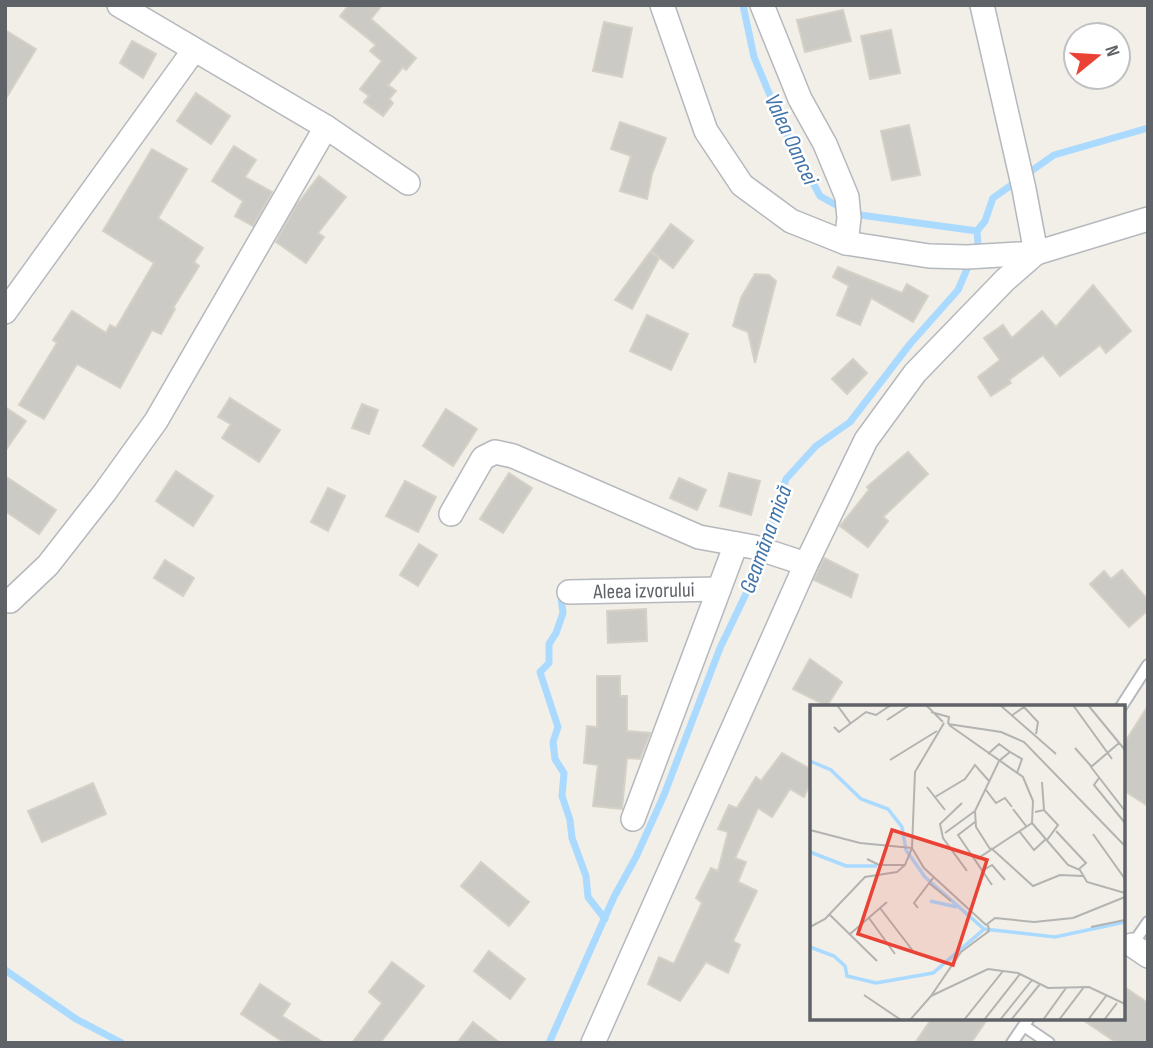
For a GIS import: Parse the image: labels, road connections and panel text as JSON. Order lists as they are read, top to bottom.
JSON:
{
  "streets": {
    "street": ["Aleea izvorului"]
  },
  "water": ["Valea Oancei", "Geamăna mică"],
  "north": "right"
}
